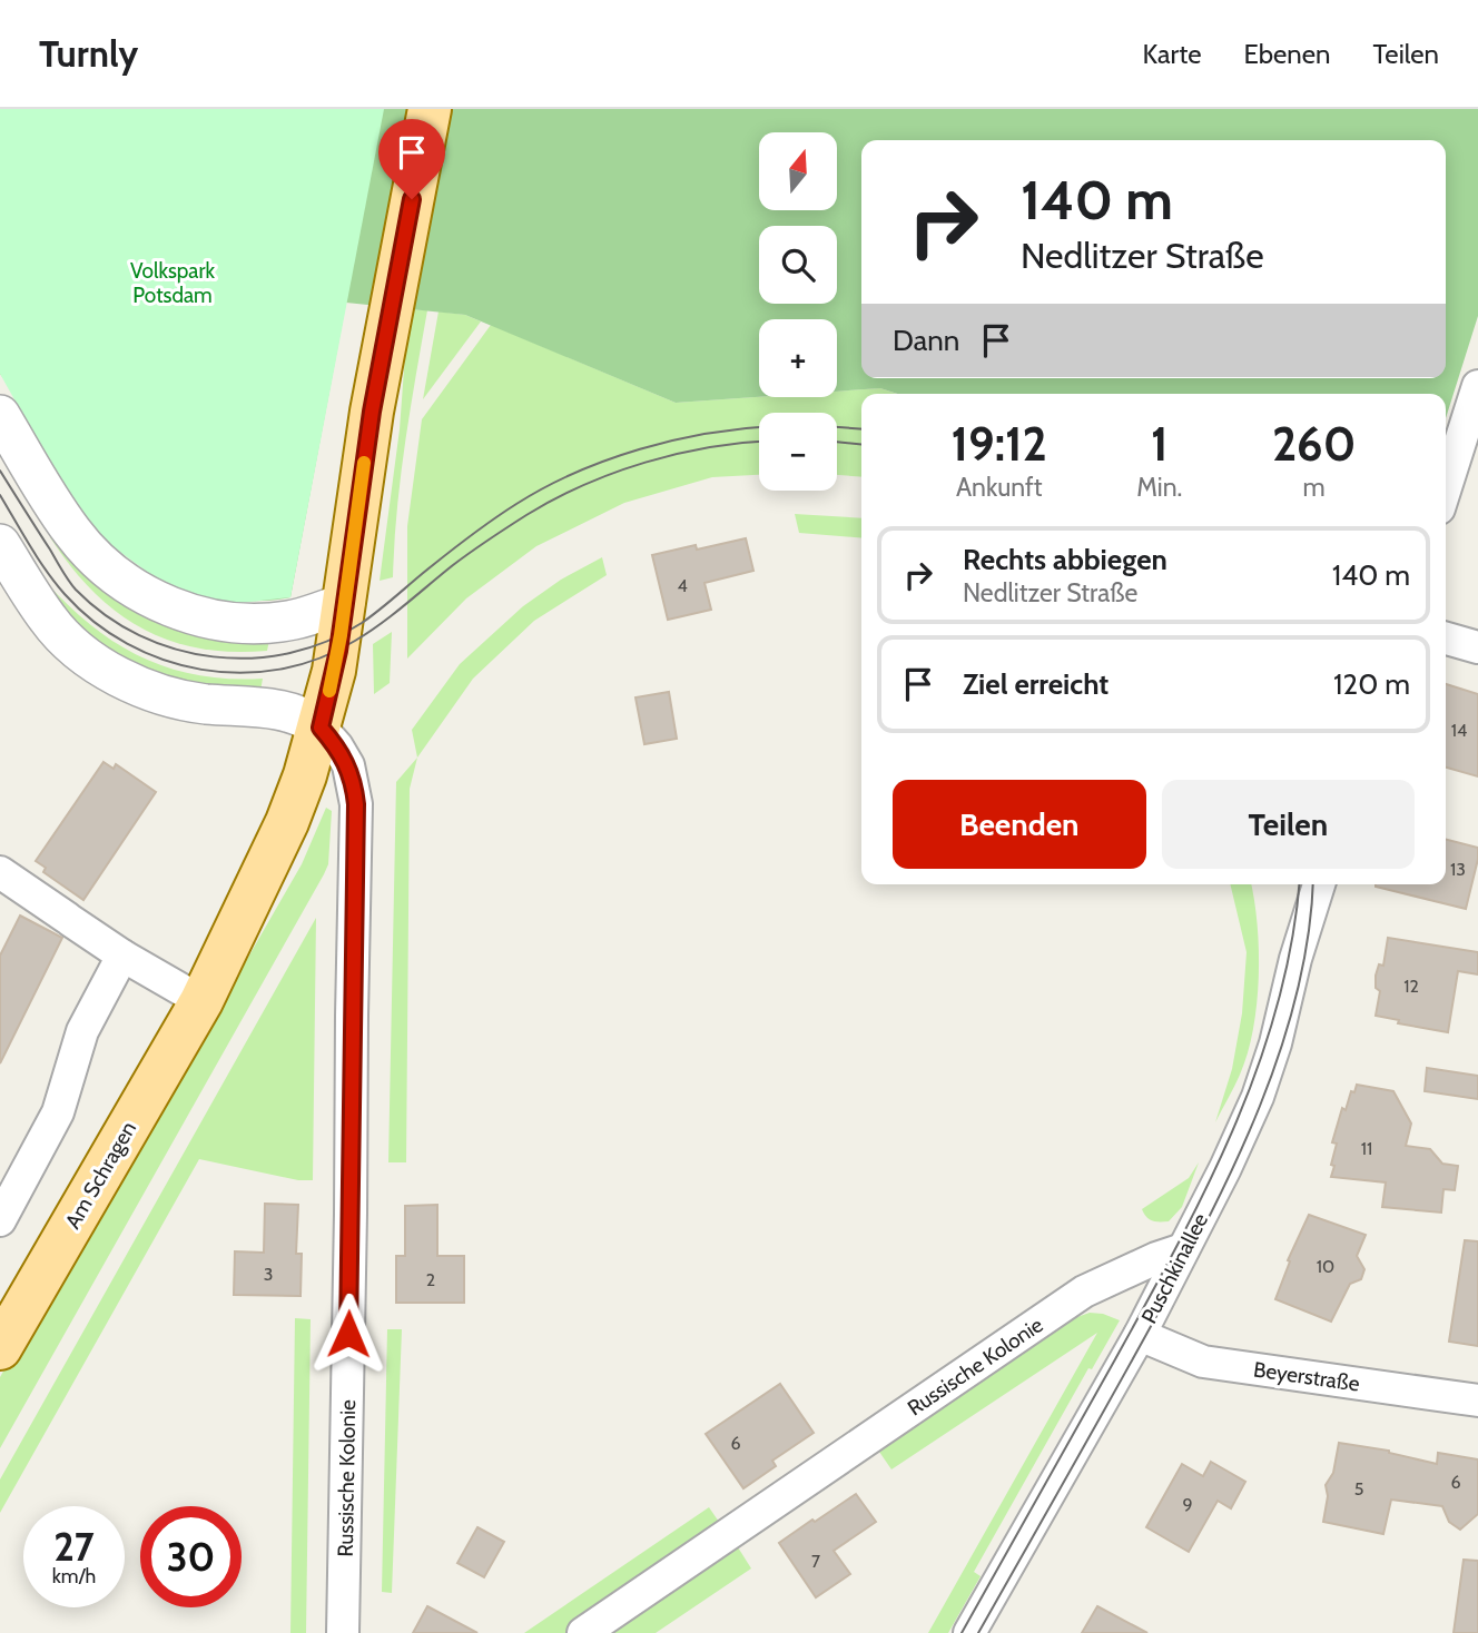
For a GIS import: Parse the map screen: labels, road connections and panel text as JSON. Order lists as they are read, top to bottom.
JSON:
{
  "streets": {
    "main road": ["Am Schragen"],
    "street": ["Puschkinallee", "Russische Kolonie", "Beyerstraße"]
  },
  "crossings": [
    ["Am Schragen", "Russische Kolonie"],
    ["Puschkinallee", "Russische Kolonie"],
    ["Puschkinallee", "Beyerstraße"]
  ],
  "parks": ["Volkspark Potsdam"],
  "house_numbers": [
    "4",
    "14",
    "13",
    "12",
    "11",
    "10",
    "3",
    "2",
    "6",
    "6",
    "5",
    "9",
    "7"
  ],
  "north": "top",
  "page": {
    "header": "Turnly",
    "nav": ["Karte", "Ebenen", "Teilen"],
    "map_buttons": ["+", "−"],
    "turn": ["140 m", "Nedlitzer Straße"],
    "then": "Dann",
    "eta": [
      "19:12",
      "Ankunft",
      "1",
      "Min.",
      "260",
      "m"
    ],
    "list": [
      {
        "name": "Rechts abbiegen",
        "note": "Nedlitzer Straße",
        "value": "140 m"
      },
      {
        "name": "Ziel erreicht",
        "value": "120 m"
      }
    ],
    "buttons": ["Beenden", "Teilen"],
    "speed": "27 km/h",
    "limit": "30"
  }
}
